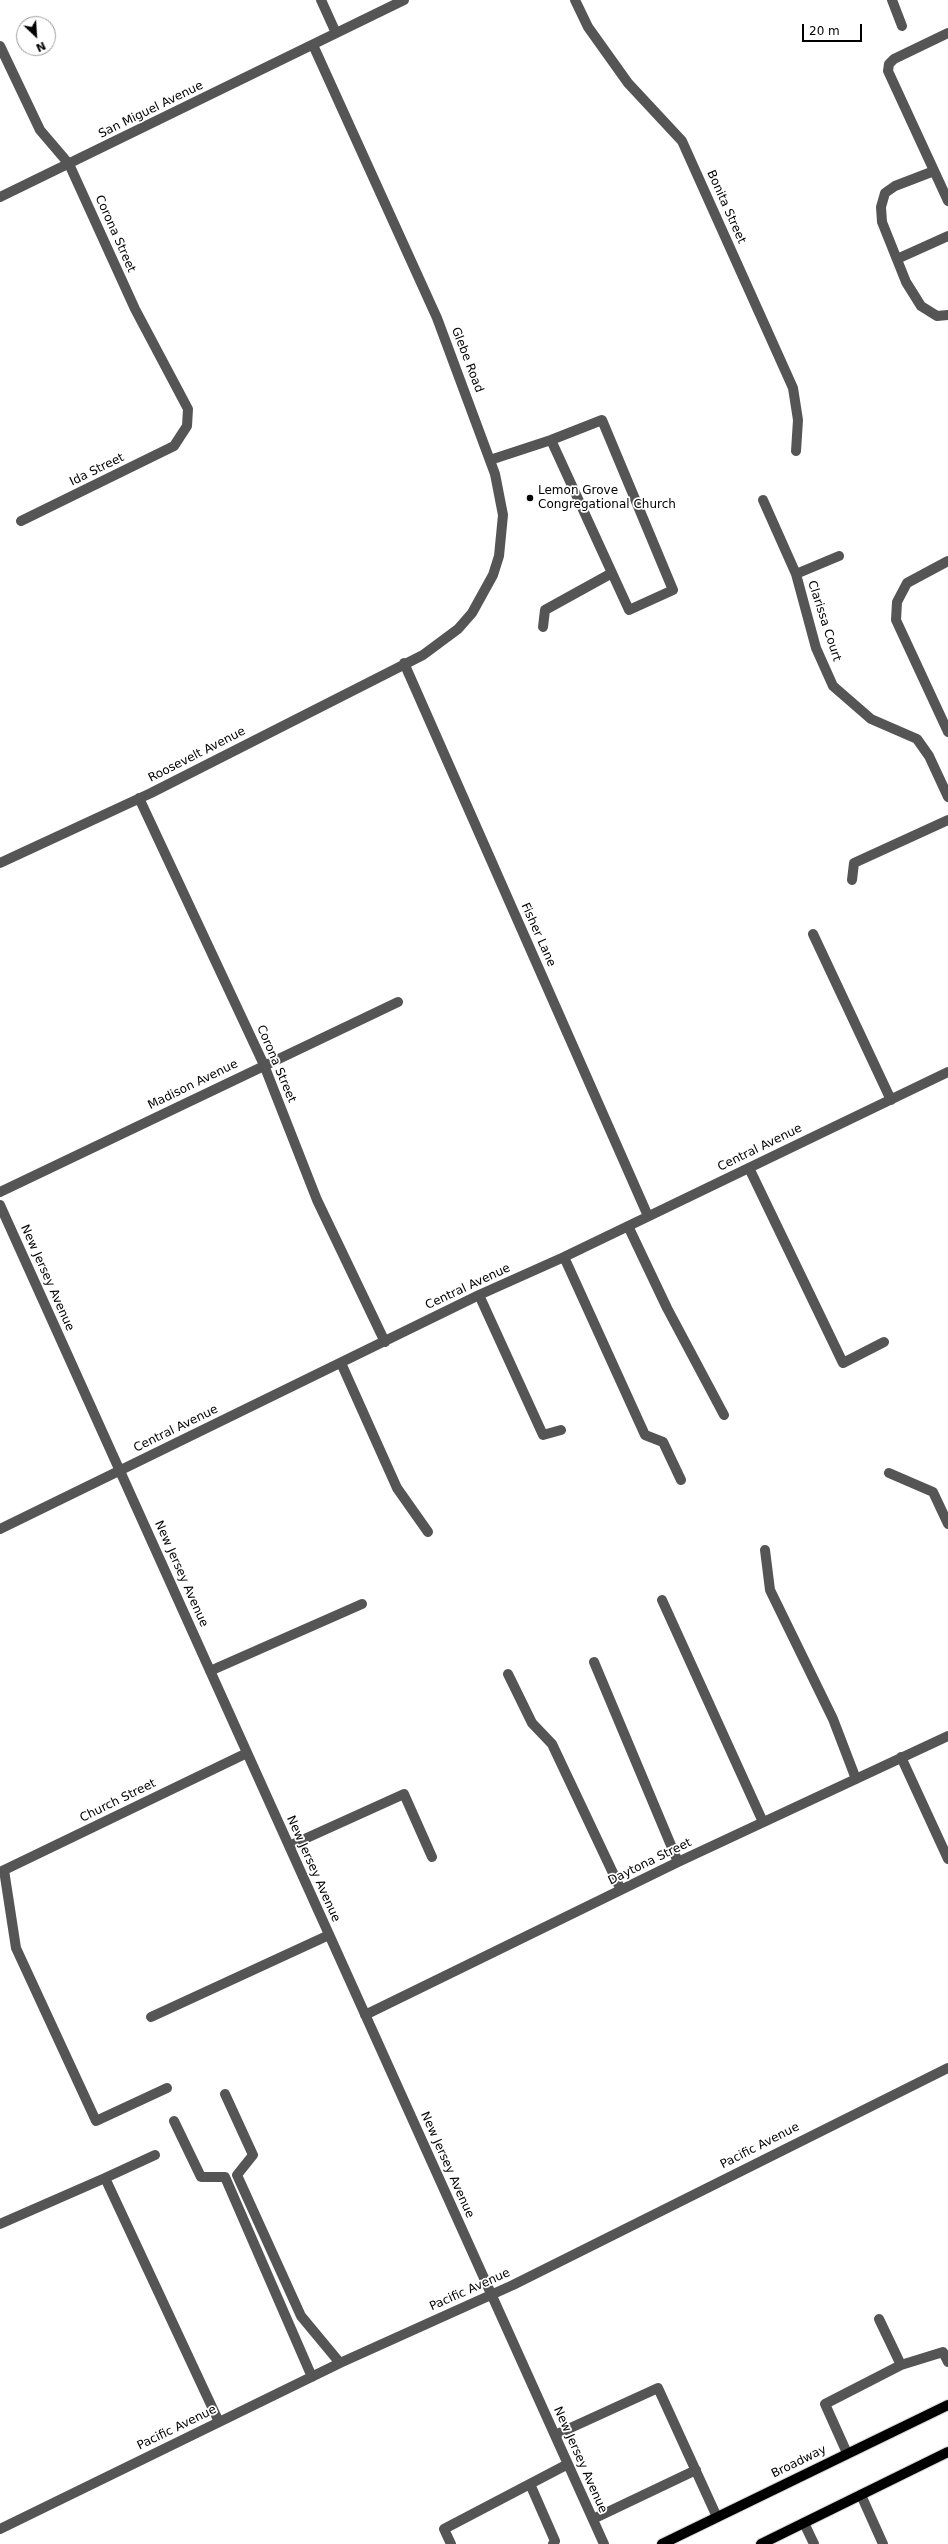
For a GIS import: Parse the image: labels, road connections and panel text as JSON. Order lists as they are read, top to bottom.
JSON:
{
  "streets": {
    "main road": ["Broadway"],
    "street": [
      "San Miguel Avenue",
      "Bonita Street",
      "Corona Street",
      "Glebe Road",
      "Ida Street",
      "Clarissa Court",
      "Roosevelt Avenue",
      "Fisher Lane",
      "Madison Avenue",
      "Central Avenue",
      "New Jersey Avenue",
      "Church Street",
      "Daytona Street",
      "Pacific Avenue"
    ]
  },
  "crossings": [
    ["San Miguel Avenue", "Corona Street"],
    ["San Miguel Avenue", "Glebe Road"],
    ["Corona Street", "Ida Street"],
    ["Corona Street", "Roosevelt Avenue"],
    ["Corona Street", "Madison Avenue"],
    ["Corona Street", "Central Avenue"],
    ["Glebe Road", "Roosevelt Avenue"],
    ["Glebe Road", "Fisher Lane"],
    ["Roosevelt Avenue", "Fisher Lane"],
    ["Fisher Lane", "Central Avenue"],
    ["Central Avenue", "New Jersey Avenue"],
    ["New Jersey Avenue", "Church Street"],
    ["New Jersey Avenue", "Daytona Street"],
    ["New Jersey Avenue", "Pacific Avenue"]
  ],
  "places": ["Lemon Grove Congregational Church"],
  "scale_bar": "20 m",
  "north": "bottom right"
}
